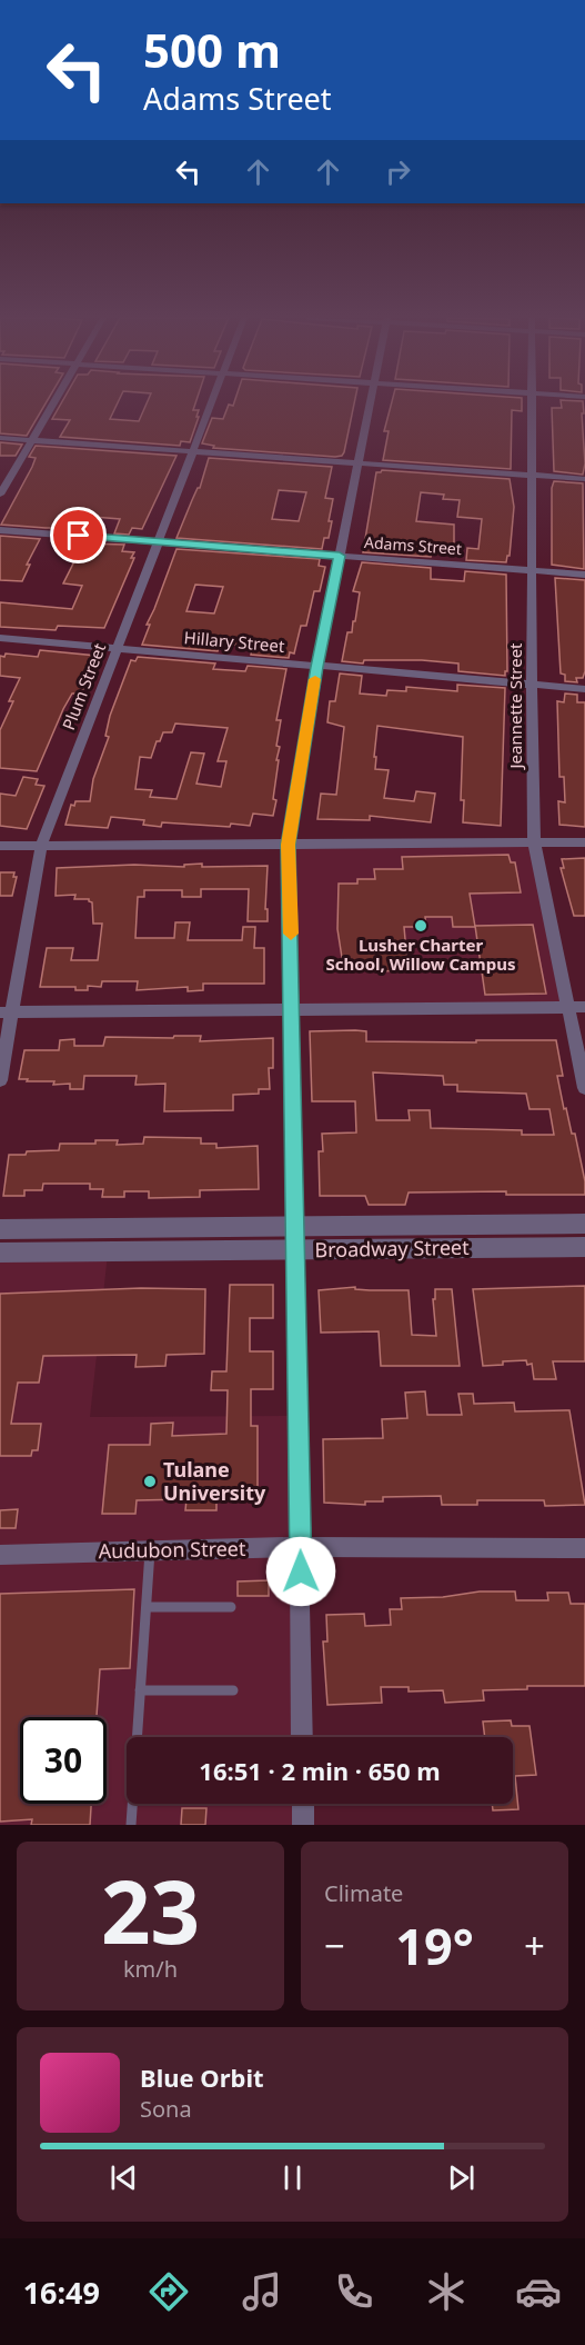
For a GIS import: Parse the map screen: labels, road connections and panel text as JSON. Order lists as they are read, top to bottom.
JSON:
{
  "streets": {
    "street": [
      "Adams Street",
      "Hillary Street",
      "Plum Street",
      "Jeannette Street",
      "Broadway Street",
      "Audubon Street"
    ]
  },
  "crossings": [
    ["Adams Street", "Plum Street"],
    ["Adams Street", "Jeannette Street"],
    ["Hillary Street", "Plum Street"],
    ["Hillary Street", "Jeannette Street"]
  ],
  "places": ["Lusher Charter School, Willow Campus", "Tulane University"],
  "page": {
    "turn": ["500 m", "Adams Street"],
    "limit": "30",
    "trip": "16:51 · 2 min · 650 m",
    "tile": [
      ["23", "km/h"],
      "Climate"
    ],
    "heat": ["−", "19°", "+"],
    "song": ["Blue Orbit", "Sona"],
    "tabs": "16:49"
  }
}
